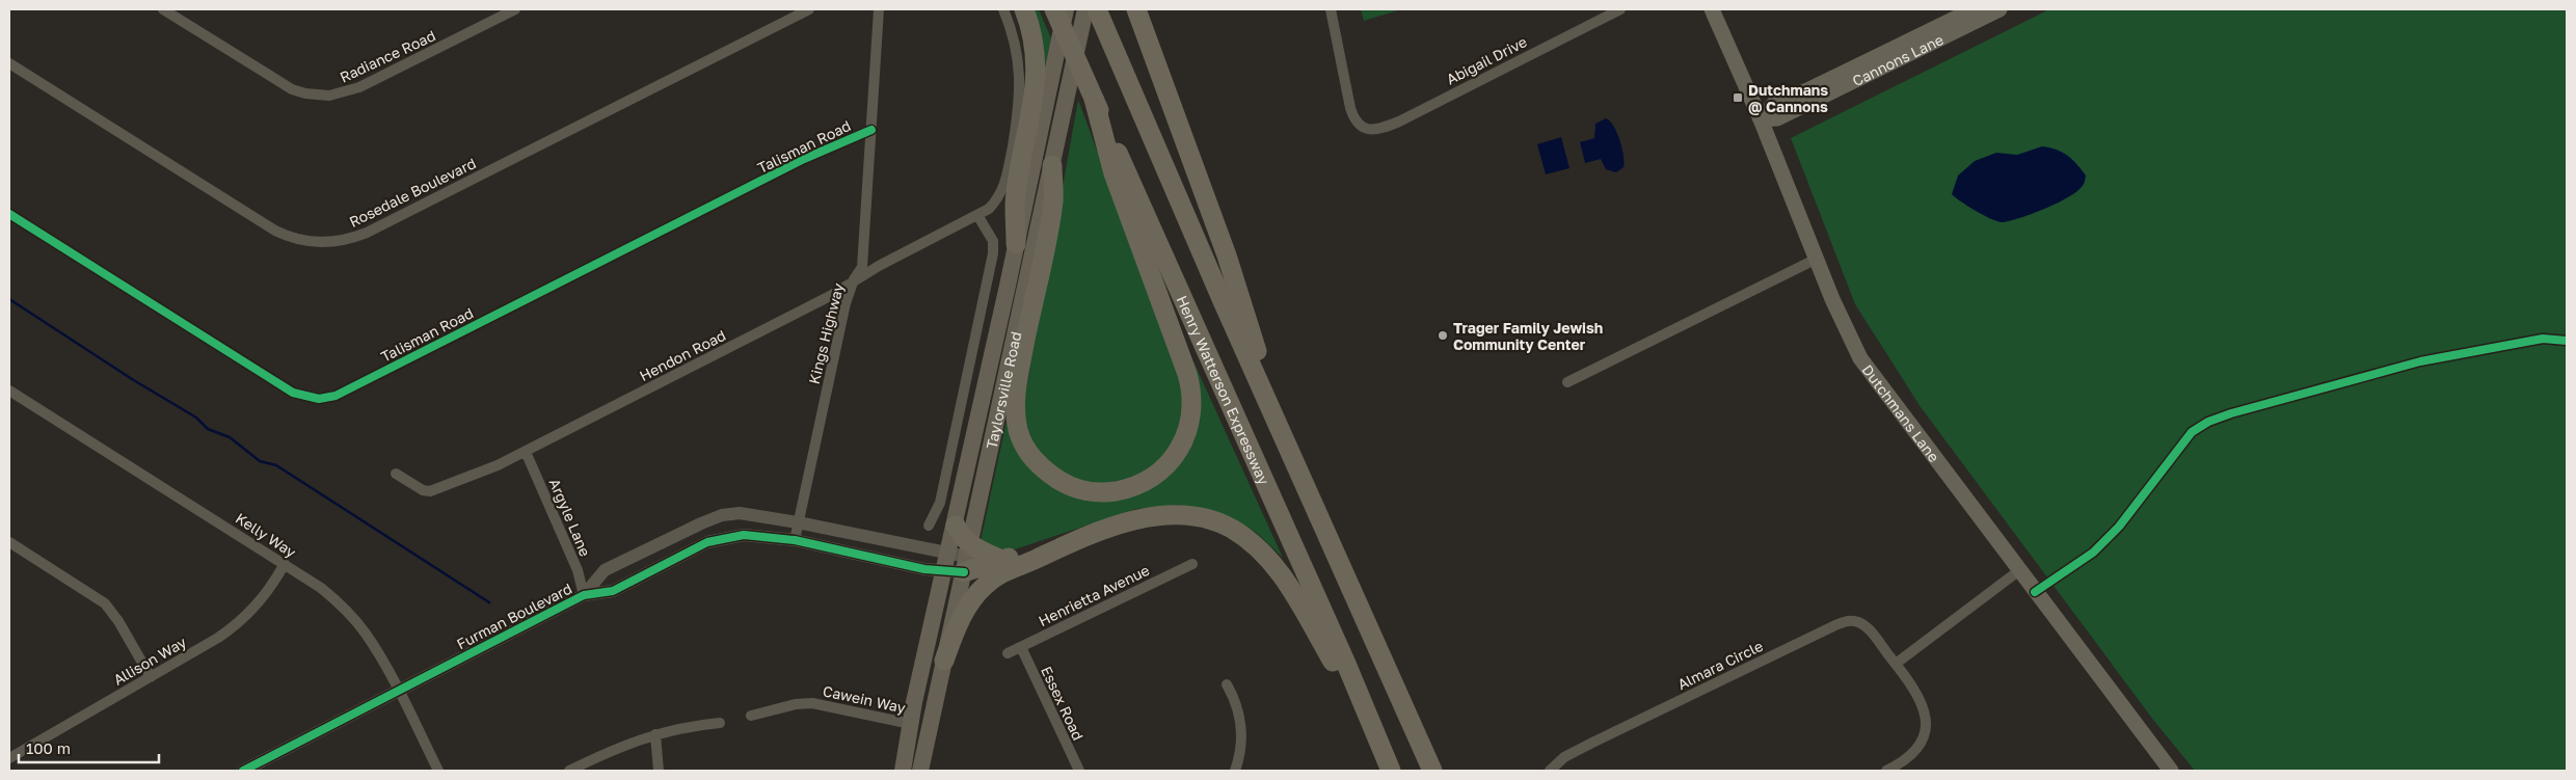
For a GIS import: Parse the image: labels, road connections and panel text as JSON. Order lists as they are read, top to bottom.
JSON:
{
  "streets": {
    "highway": ["Henry Watterson Expressway"],
    "main road": ["Cannons Lane", "Taylorsville Road", "Dutchmans Lane"],
    "street": [
      "Radiance Road",
      "Abigail Drive",
      "Talisman Road",
      "Rosedale Boulevard",
      "Kings Highway",
      "Hendon Road",
      "Argyle Lane",
      "Kelly Way",
      "Henrietta Avenue",
      "Furman Boulevard",
      "Allison Way",
      "Almara Circle",
      "Cawein Way",
      "Essex Road"
    ]
  },
  "crossings": [
    ["Cannons Lane", "Dutchmans Lane"],
    ["Talisman Road", "Kings Highway"],
    ["Kings Highway", "Hendon Road"],
    ["Kings Highway", "Furman Boulevard"],
    ["Hendon Road", "Argyle Lane"],
    ["Taylorsville Road", "Furman Boulevard"],
    ["Taylorsville Road", "Cawein Way"],
    ["Argyle Lane", "Furman Boulevard"],
    ["Kelly Way", "Furman Boulevard"],
    ["Kelly Way", "Allison Way"],
    ["Henrietta Avenue", "Essex Road"]
  ],
  "places": {
    "transit": ["Dutchmans @ Cannons"],
    "other": ["Trager Family Jewish Community Center"]
  },
  "scale_bar": "100 m"
}
